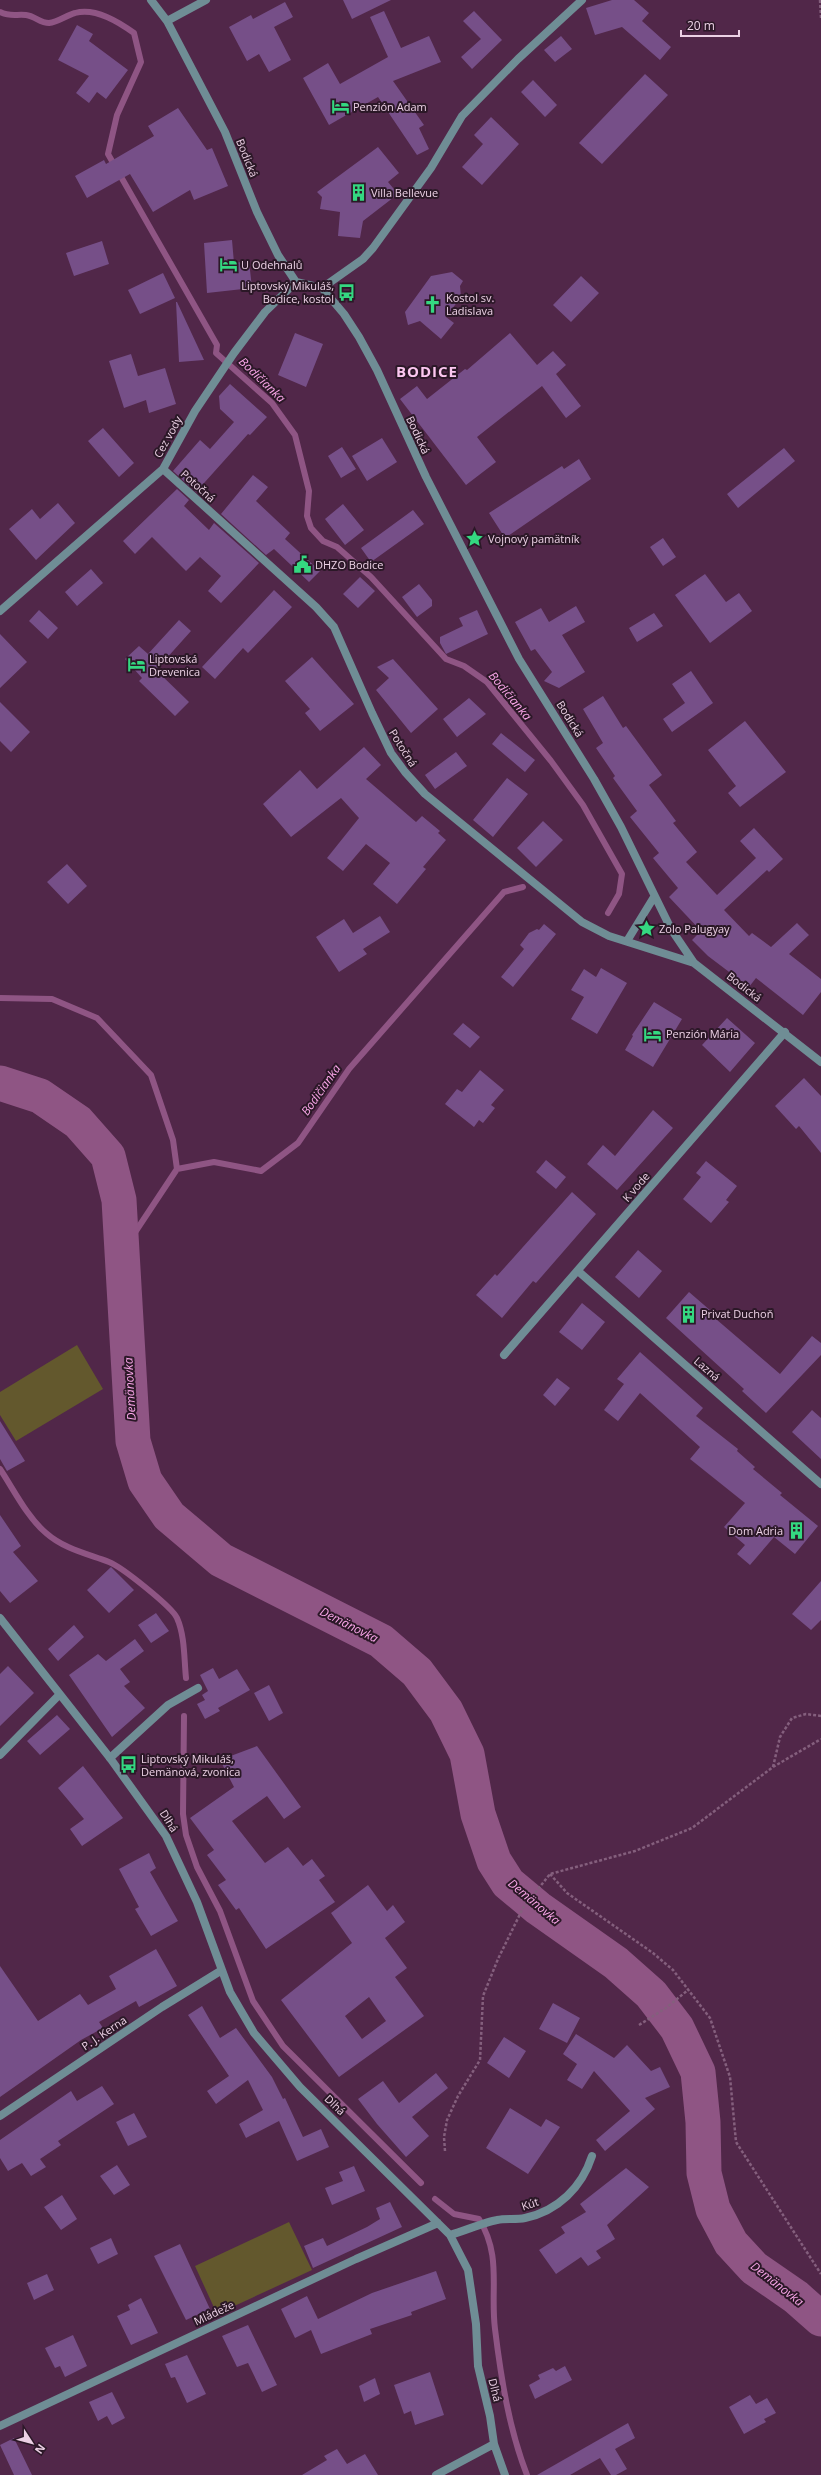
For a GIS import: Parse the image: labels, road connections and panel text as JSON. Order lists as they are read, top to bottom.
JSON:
{
  "streets": {
    "street": [
      "Bodická",
      "Cez vody",
      "Potočná",
      "K vode",
      "Lazná",
      "Dlhá",
      "P. J. Kerna",
      "Kút",
      "Mládeže"
    ]
  },
  "crossings": [
    ["Bodická", "Cez vody"],
    ["Bodická", "Potočná"],
    ["Bodická", "K vode"],
    ["Cez vody", "Potočná"],
    ["K vode", "Lazná"],
    ["Dlhá", "P. J. Kerna"],
    ["Dlhá", "Kút"],
    ["Dlhá", "Mládeže"]
  ],
  "districts": ["BODICE"],
  "water": ["Bodičianka", "Demänovka"],
  "places": {
    "hotel": [
      "Penzión Adam",
      "U Odehnalů",
      "Liptovská Drevenica",
      "Penzión Mária"
    ],
    "building": ["Villa Bellevue", "Privat Duchoň", "Dom Adria"],
    "bus stop": ["Liptovský Mikuláš, Bodice, kostol", "Liptovský Mikuláš, Demänová, zvonica"],
    "church": ["Kostol sv. Ladislava"],
    "place": ["Vojnový pamätník", "Zolo Palugyay"],
    "public building": ["DHZO Bodice"]
  },
  "scale_bar": "20 m",
  "north": "bottom right"
}
